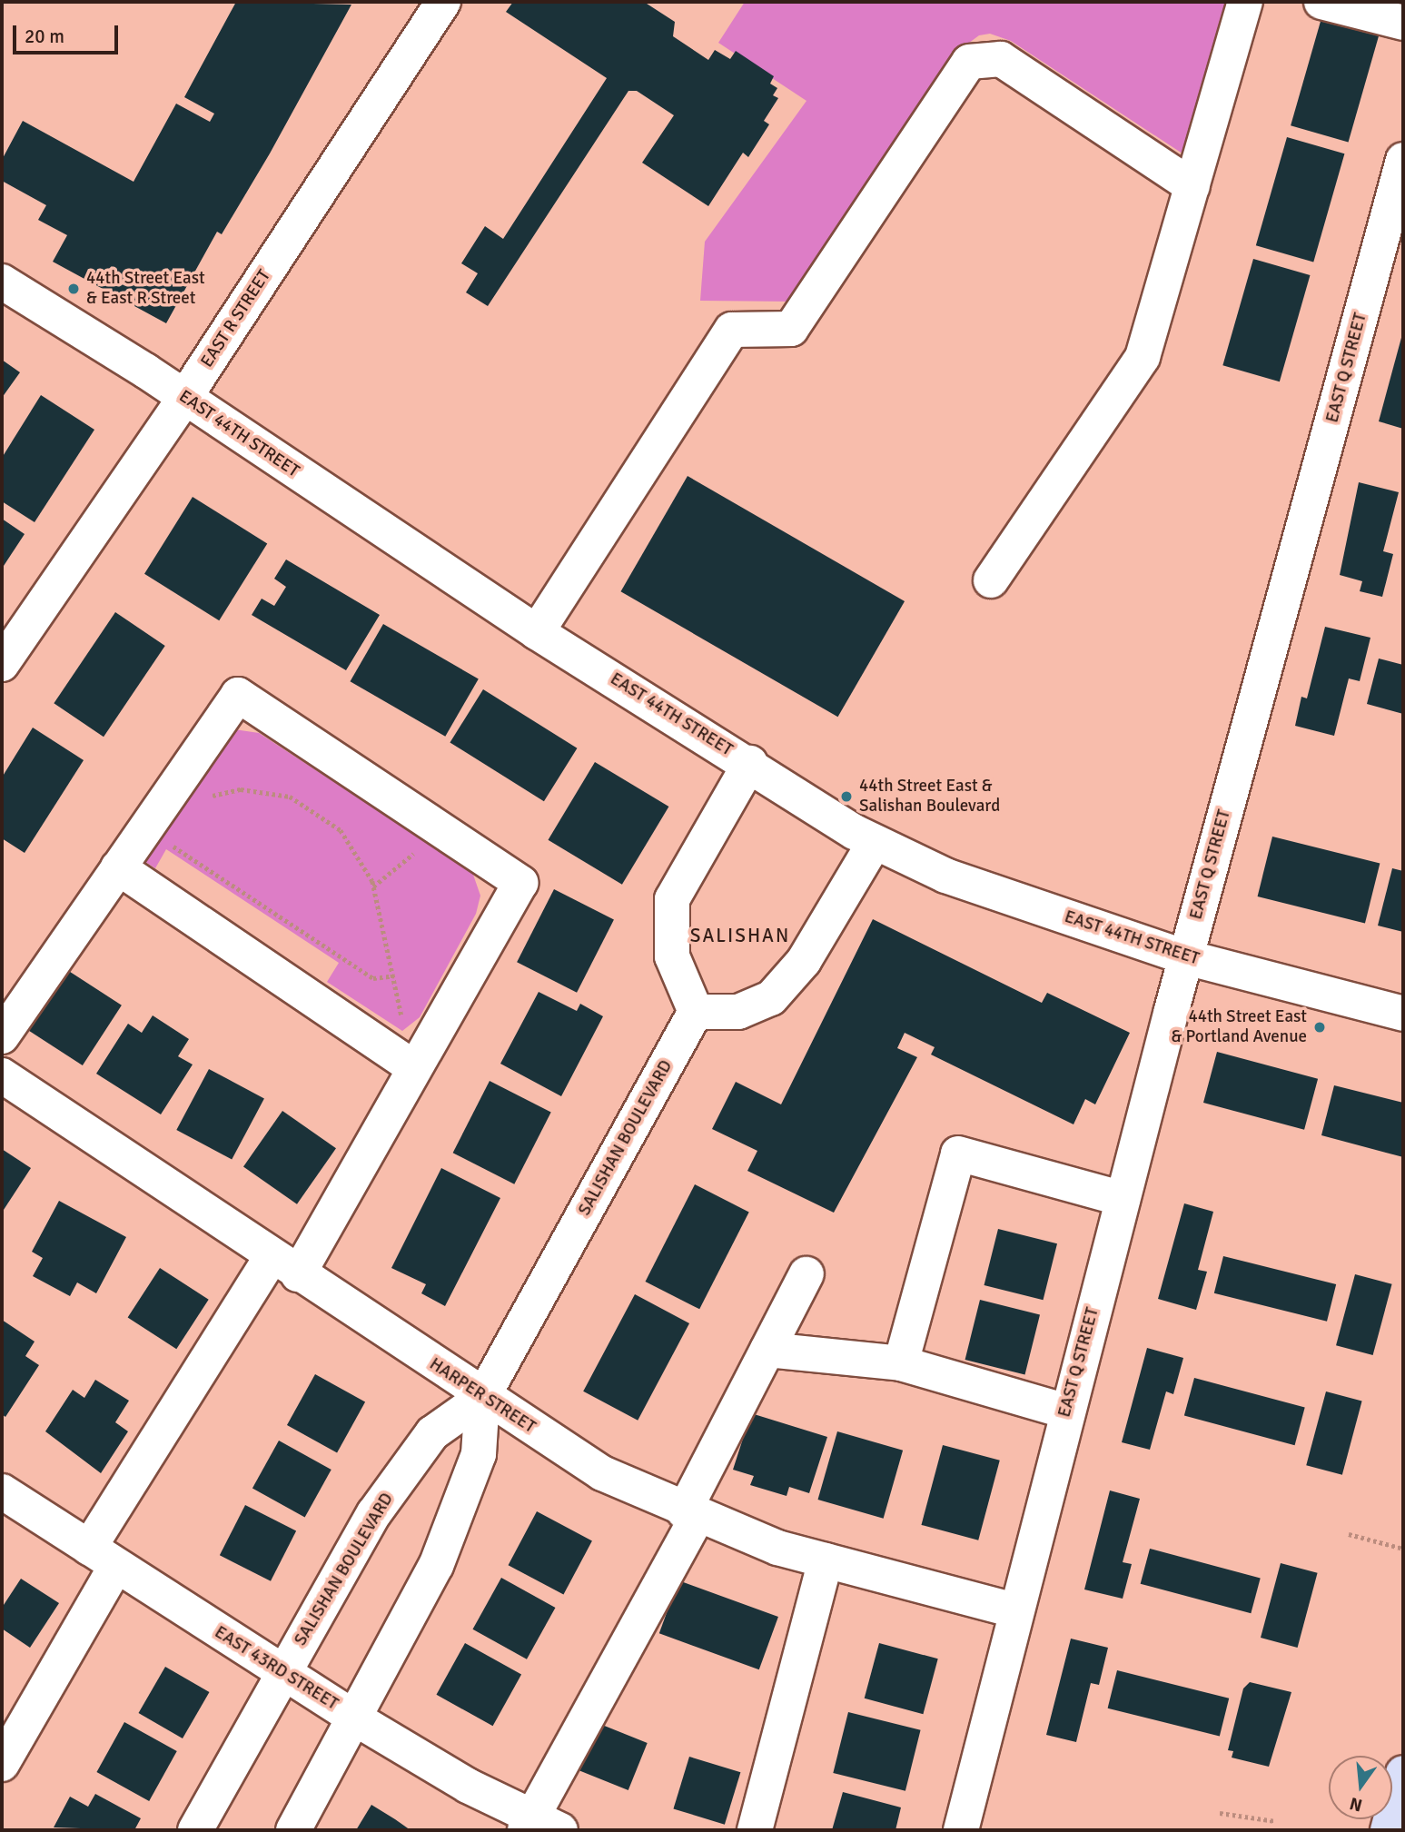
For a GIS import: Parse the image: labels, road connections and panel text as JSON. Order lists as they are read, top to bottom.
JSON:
{
  "streets": {
    "street": [
      "EAST R STREET",
      "EAST Q STREET",
      "EAST 44TH STREET",
      "SALISHAN BOULEVARD",
      "HARPER STREET",
      "EAST 43RD STREET"
    ]
  },
  "crossings": [
    ["EAST R STREET", "EAST 44TH STREET"],
    ["EAST Q STREET", "EAST 44TH STREET"],
    ["EAST Q STREET", "HARPER STREET"],
    ["SALISHAN BOULEVARD", "HARPER STREET"],
    ["SALISHAN BOULEVARD", "EAST 43RD STREET"]
  ],
  "districts": ["SALISHAN"],
  "places": ["44th Street East & East R Street", "44th Street East & Salishan Boulevard", "44th Street East & Portland Avenue"],
  "scale_bar": "20 m",
  "north": "bottom"
}
